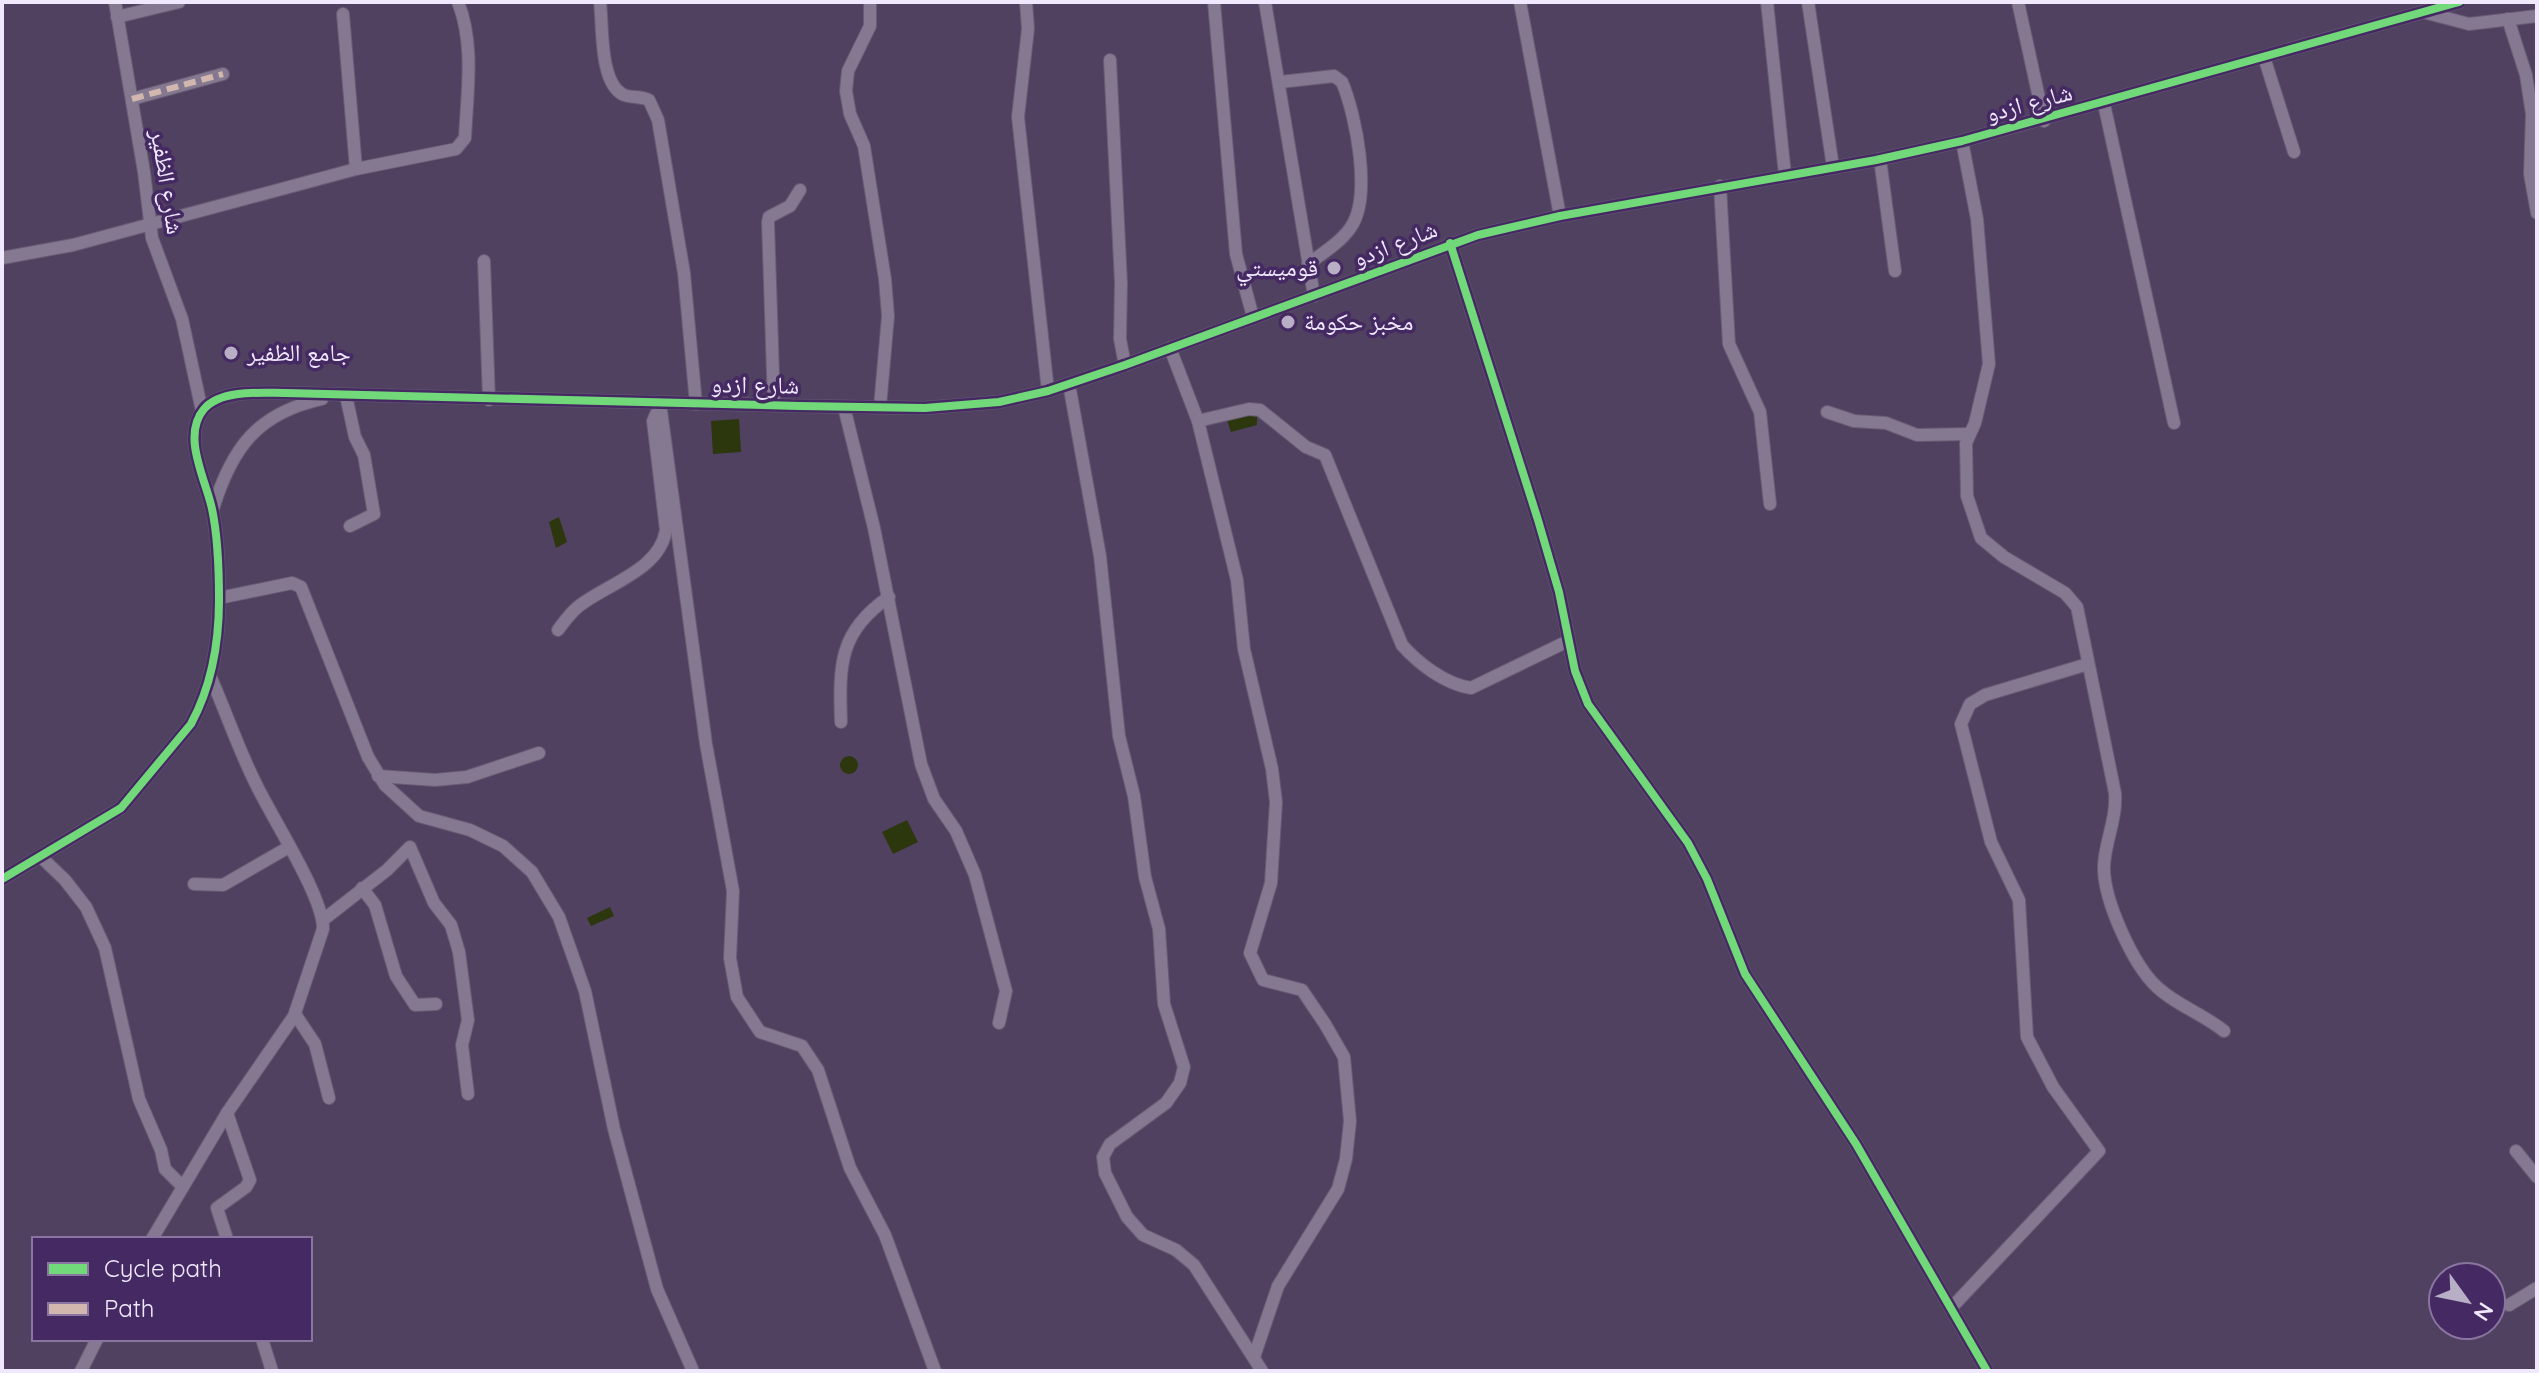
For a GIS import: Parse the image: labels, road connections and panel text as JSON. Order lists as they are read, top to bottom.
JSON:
{
  "streets": {
    "street": ["شارع ازدو", "شارع الظفير"]
  },
  "places": ["قوميستي", "مخبز حكومة", "جامع الظفير"],
  "legend": ["Cycle path", "Path"],
  "north": "bottom right"
}
